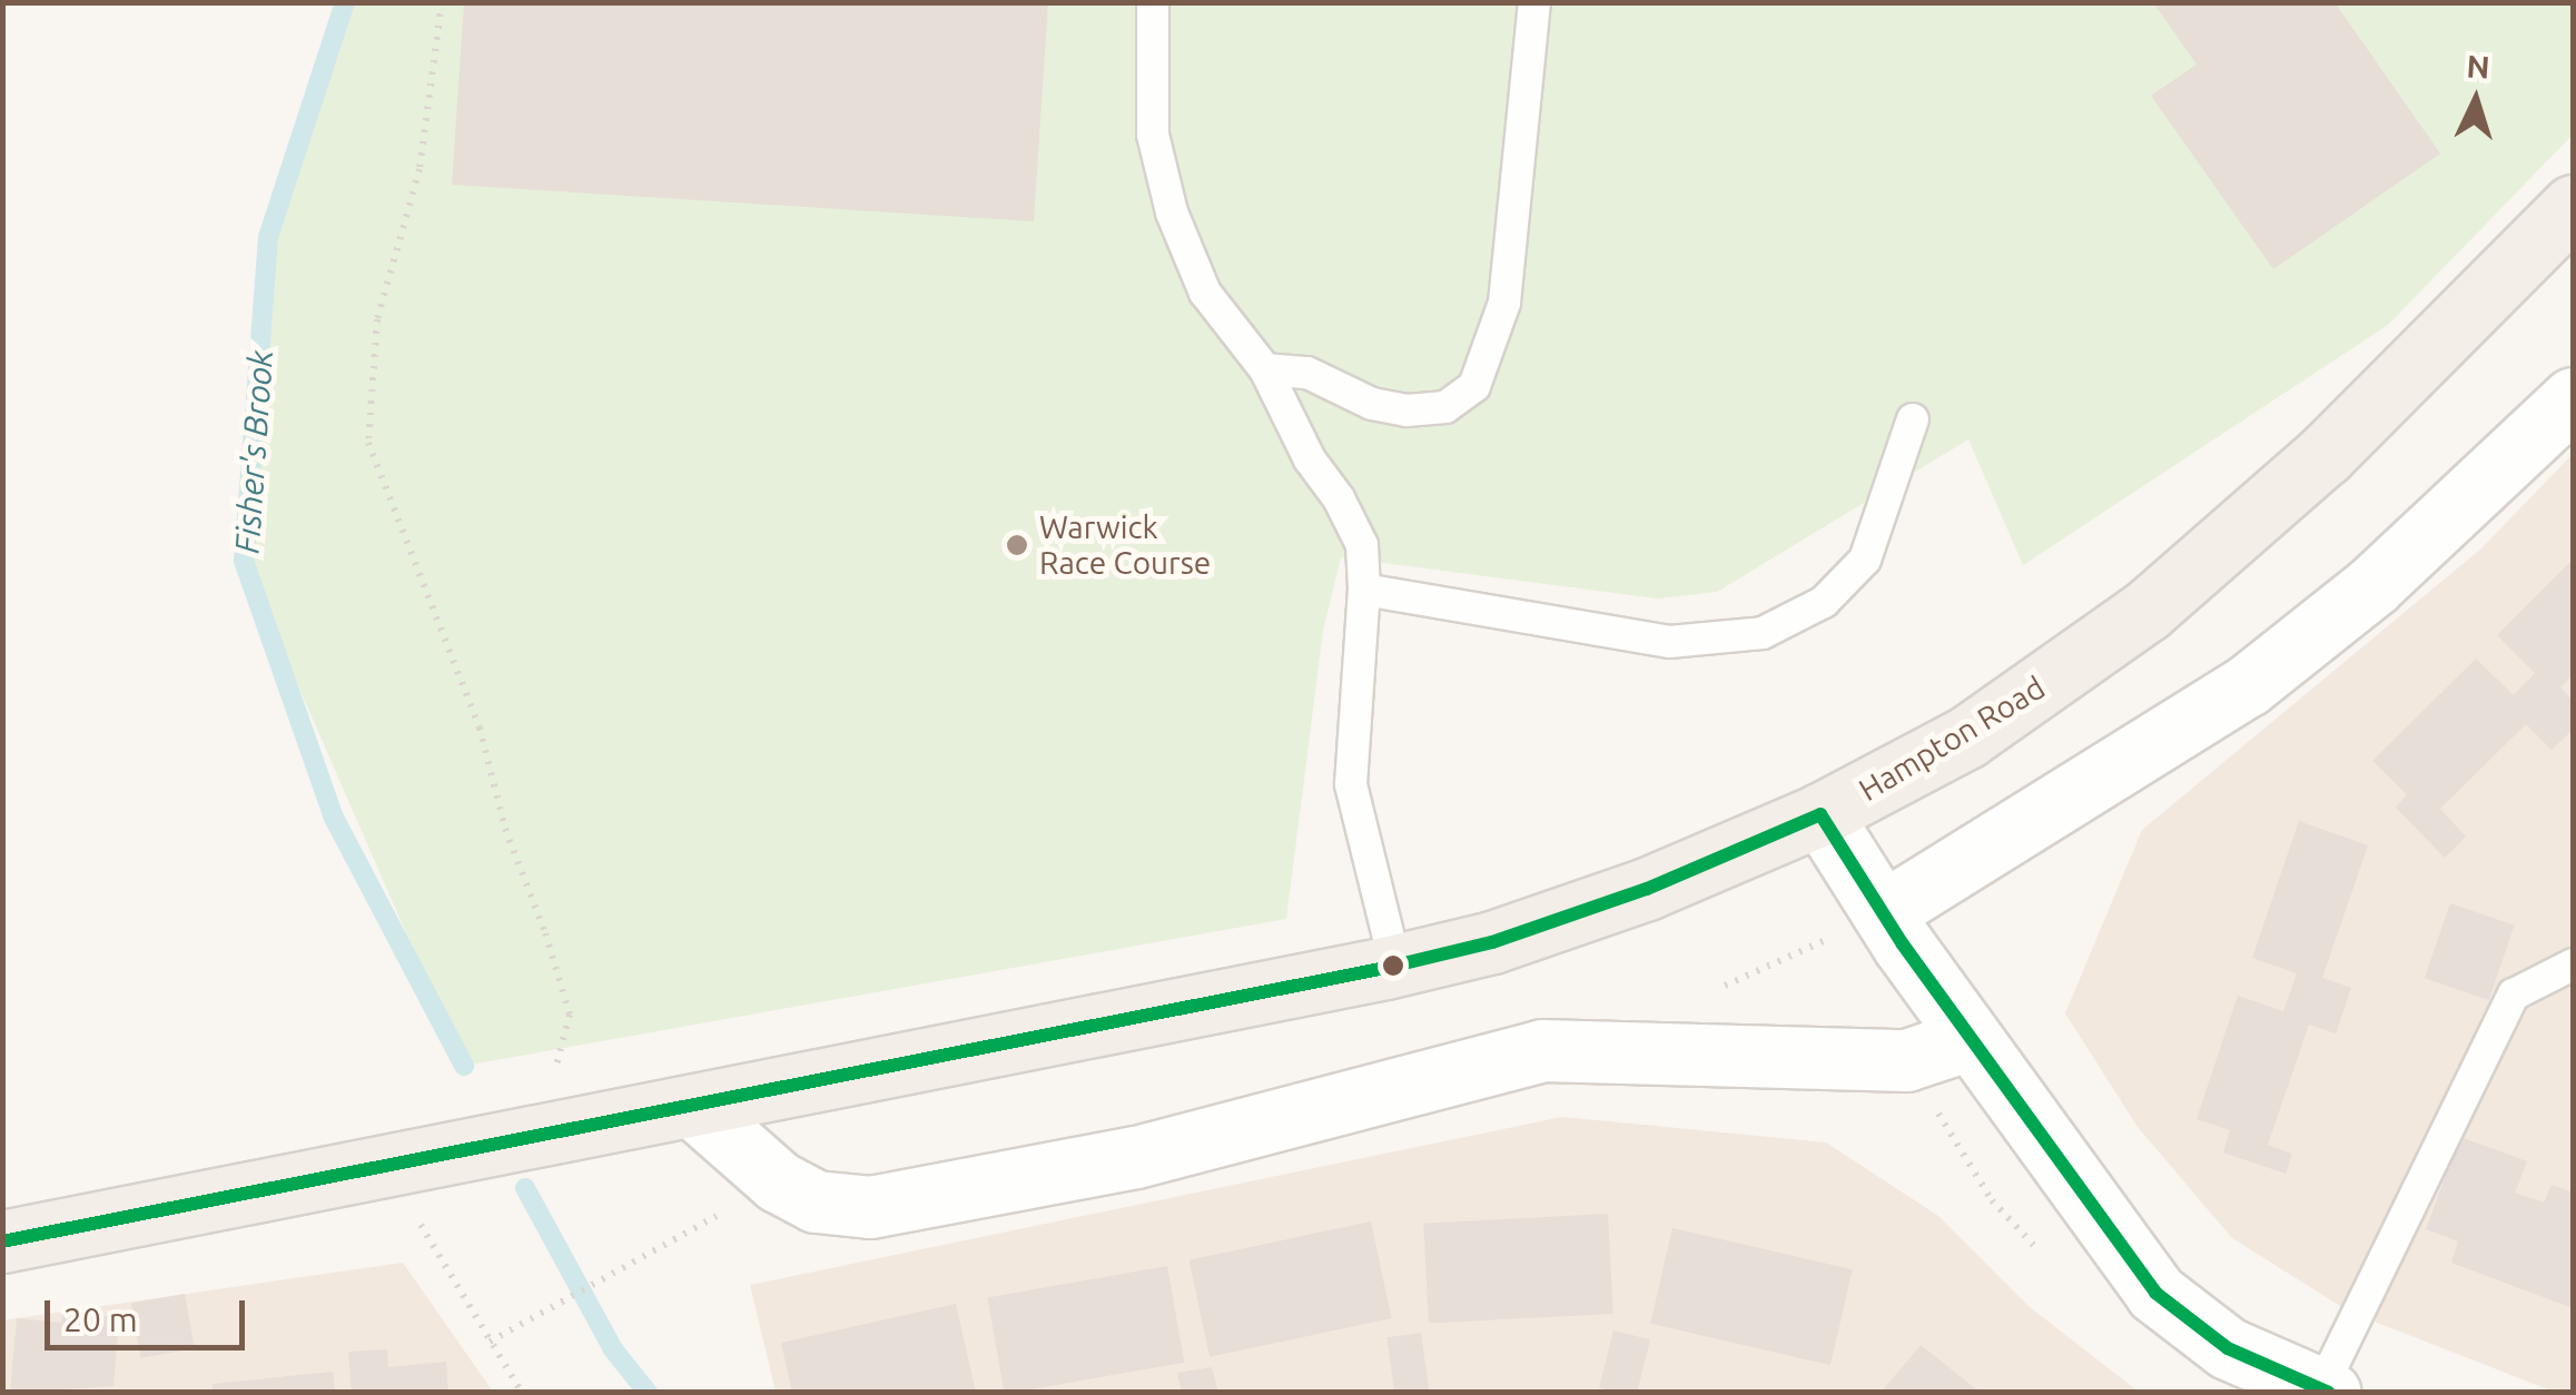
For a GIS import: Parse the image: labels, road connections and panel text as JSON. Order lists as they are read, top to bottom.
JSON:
{
  "streets": {
    "main road": ["Hampton Road"]
  },
  "water": ["Fisher's Brook"],
  "places": ["Warwick Race Course"],
  "scale_bar": "20 m",
  "north": "top"
}
